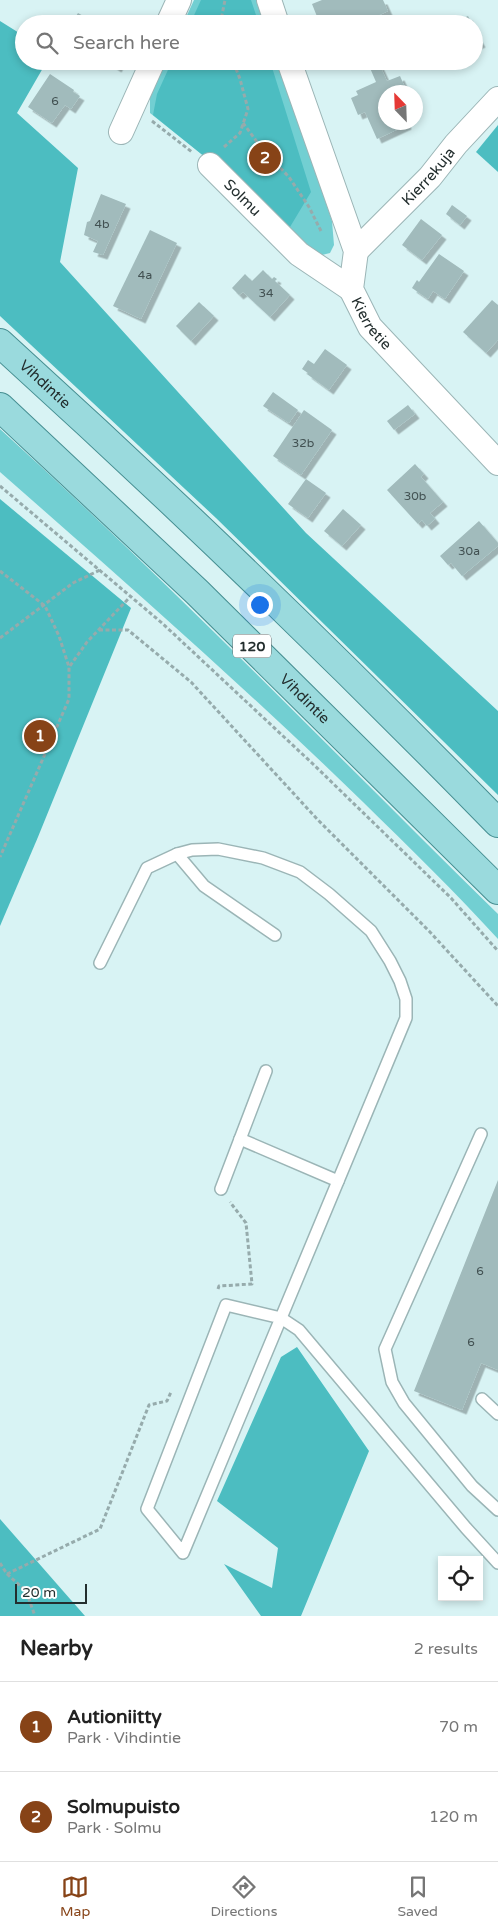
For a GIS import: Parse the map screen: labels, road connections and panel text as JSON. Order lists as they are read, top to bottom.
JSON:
{
  "streets": {
    "main road": ["Vihdintie", "120"],
    "street": ["Kierrekuja", "Solmu", "Kierretie"]
  },
  "crossings": [
    ["Kierrekuja", "Kierretie"],
    ["Solmu", "Kierretie"]
  ],
  "house_numbers": [
    "6",
    "4b",
    "4a",
    "34",
    "32b",
    "30b",
    "30a",
    "6",
    "6"
  ],
  "scale_bar": "20 m",
  "north": "top left",
  "page": {
    "search": "Search here",
    "pins": ["2", "1"],
    "scale": "20 m",
    "heading": ["Nearby", "2 results"],
    "list": [
      {
        "mark": "1",
        "name": "Autioniitty",
        "note": "Park · Vihdintie",
        "value": "70 m"
      },
      {
        "mark": "2",
        "name": "Solmupuisto",
        "note": "Park · Solmu",
        "value": "120 m"
      }
    ],
    "nav": ["Map", "Directions", "Saved"]
  }
}
